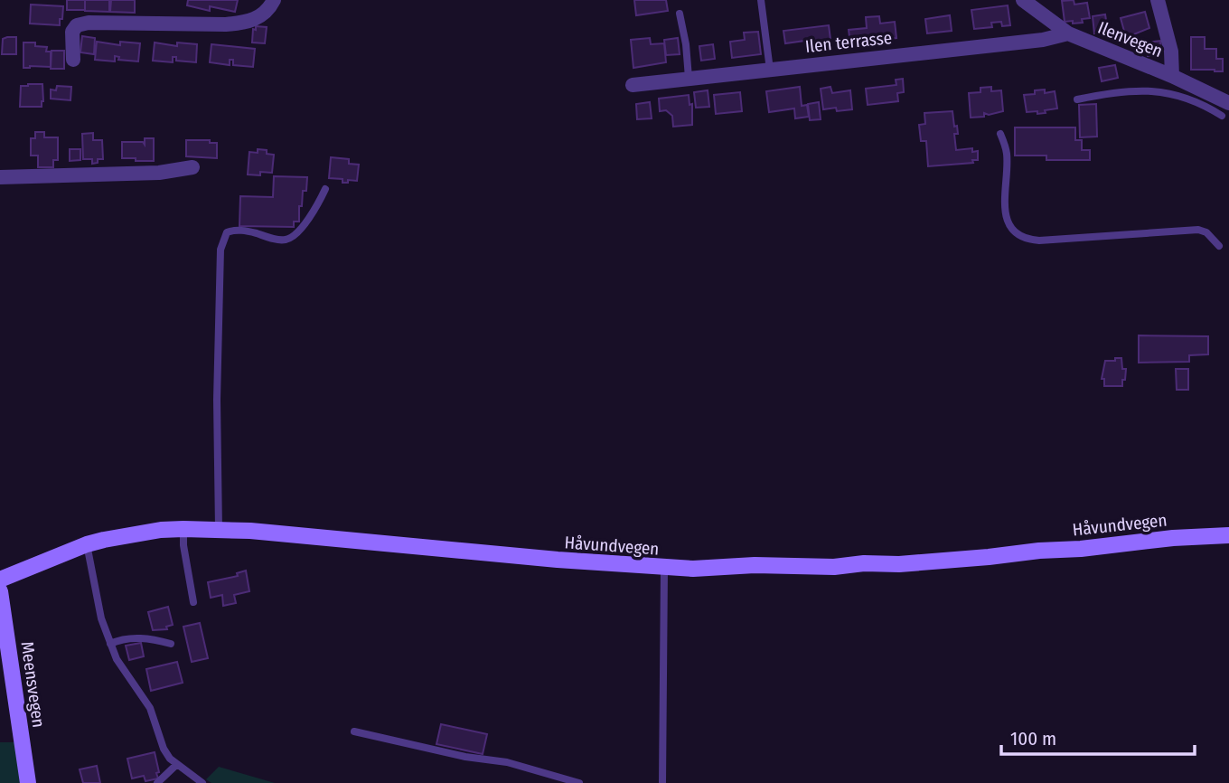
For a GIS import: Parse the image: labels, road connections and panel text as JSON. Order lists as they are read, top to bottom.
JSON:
{
  "streets": {
    "main road": ["Håvundvegen", "Meensvegen"],
    "street": ["Ilenvegen", "Ilen terrasse"]
  },
  "crossings": [
    ["Ilenvegen", "Ilen terrasse"]
  ],
  "scale_bar": "100 m"
}
